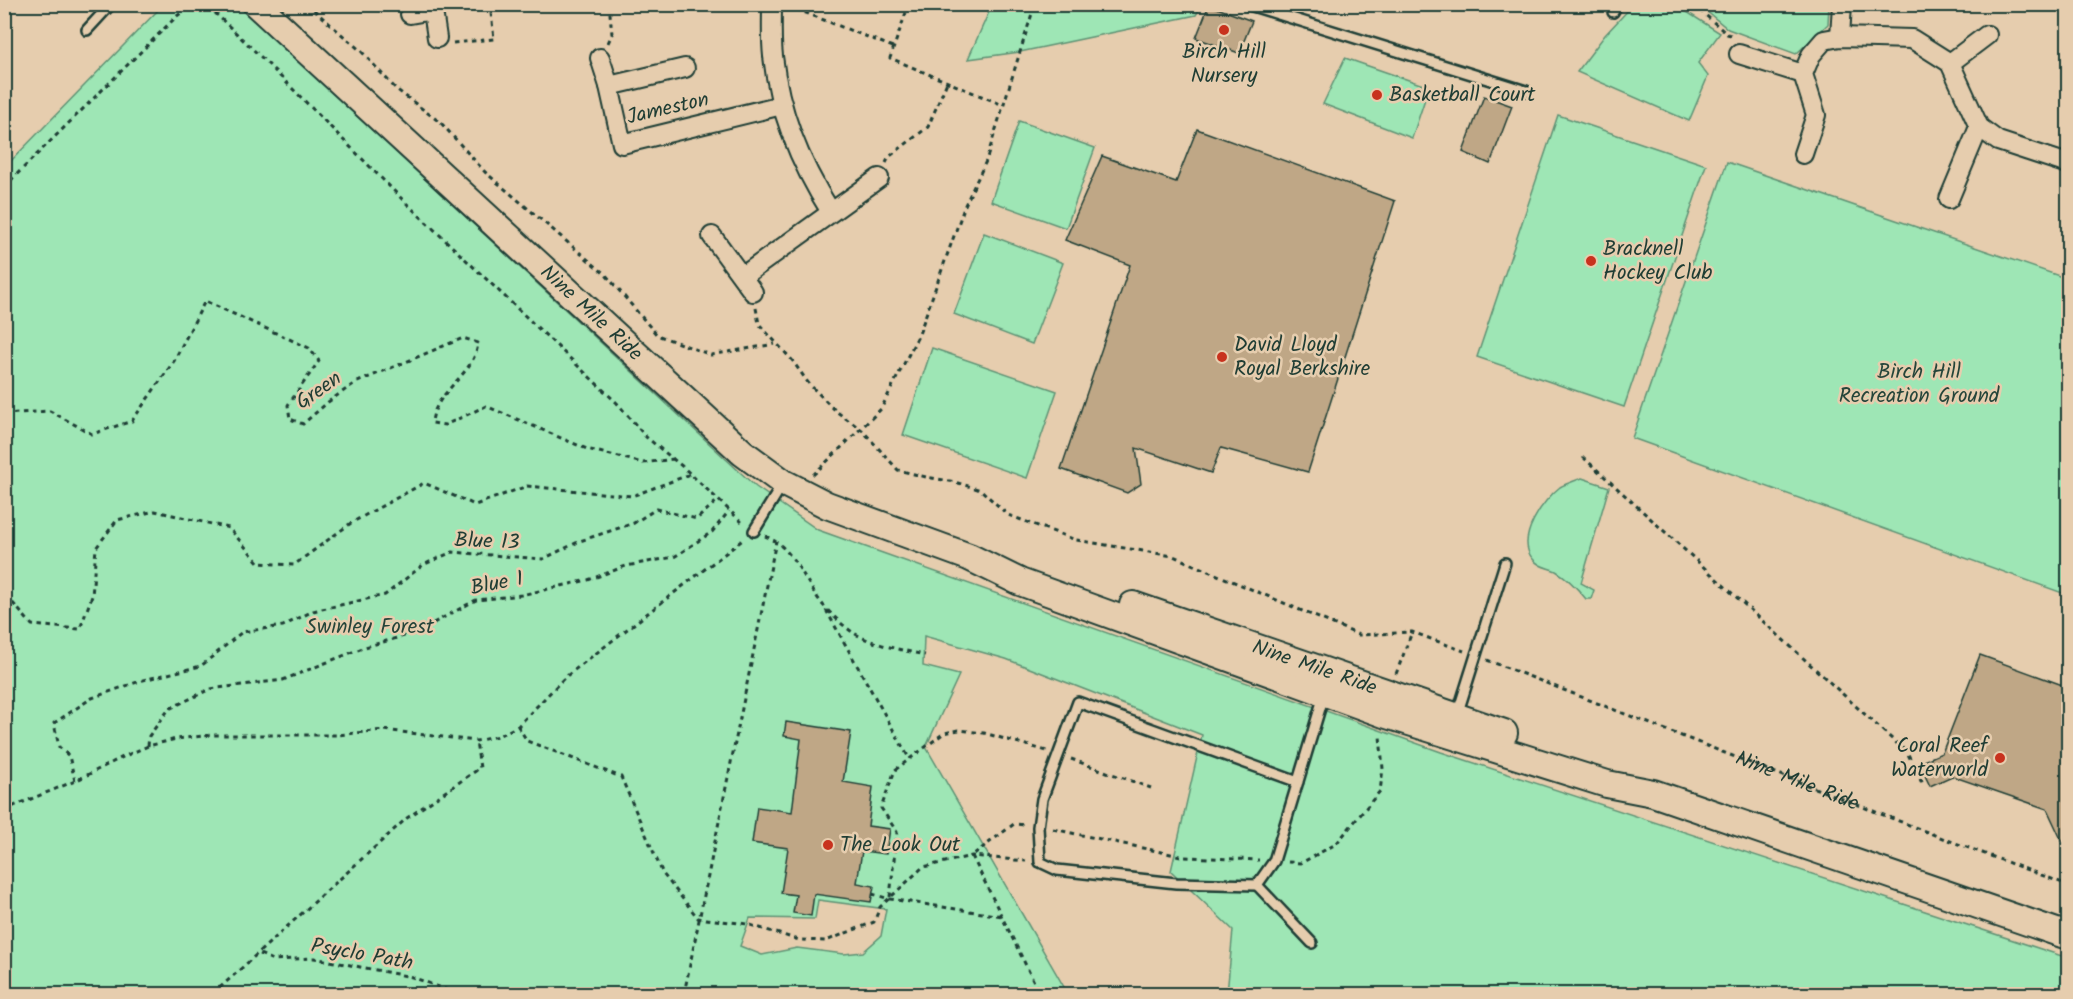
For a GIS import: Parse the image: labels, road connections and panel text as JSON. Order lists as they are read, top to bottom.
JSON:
{
  "streets": {
    "main road": ["Nine Mile Ride"],
    "street": ["Jameston"],
    "path": [
      "Green",
      "Blue 13",
      "Blue 1",
      "Psyclo Path"
    ]
  },
  "parks": ["Birch Hill Recreation Ground", "Swinley Forest"],
  "places": [
    "Birch Hill Nursery",
    "Basketball Court",
    "Bracknell Hockey Club",
    "David Lloyd Royal Berkshire",
    "Coral Reef Waterworld",
    "The Look Out"
  ]
}
